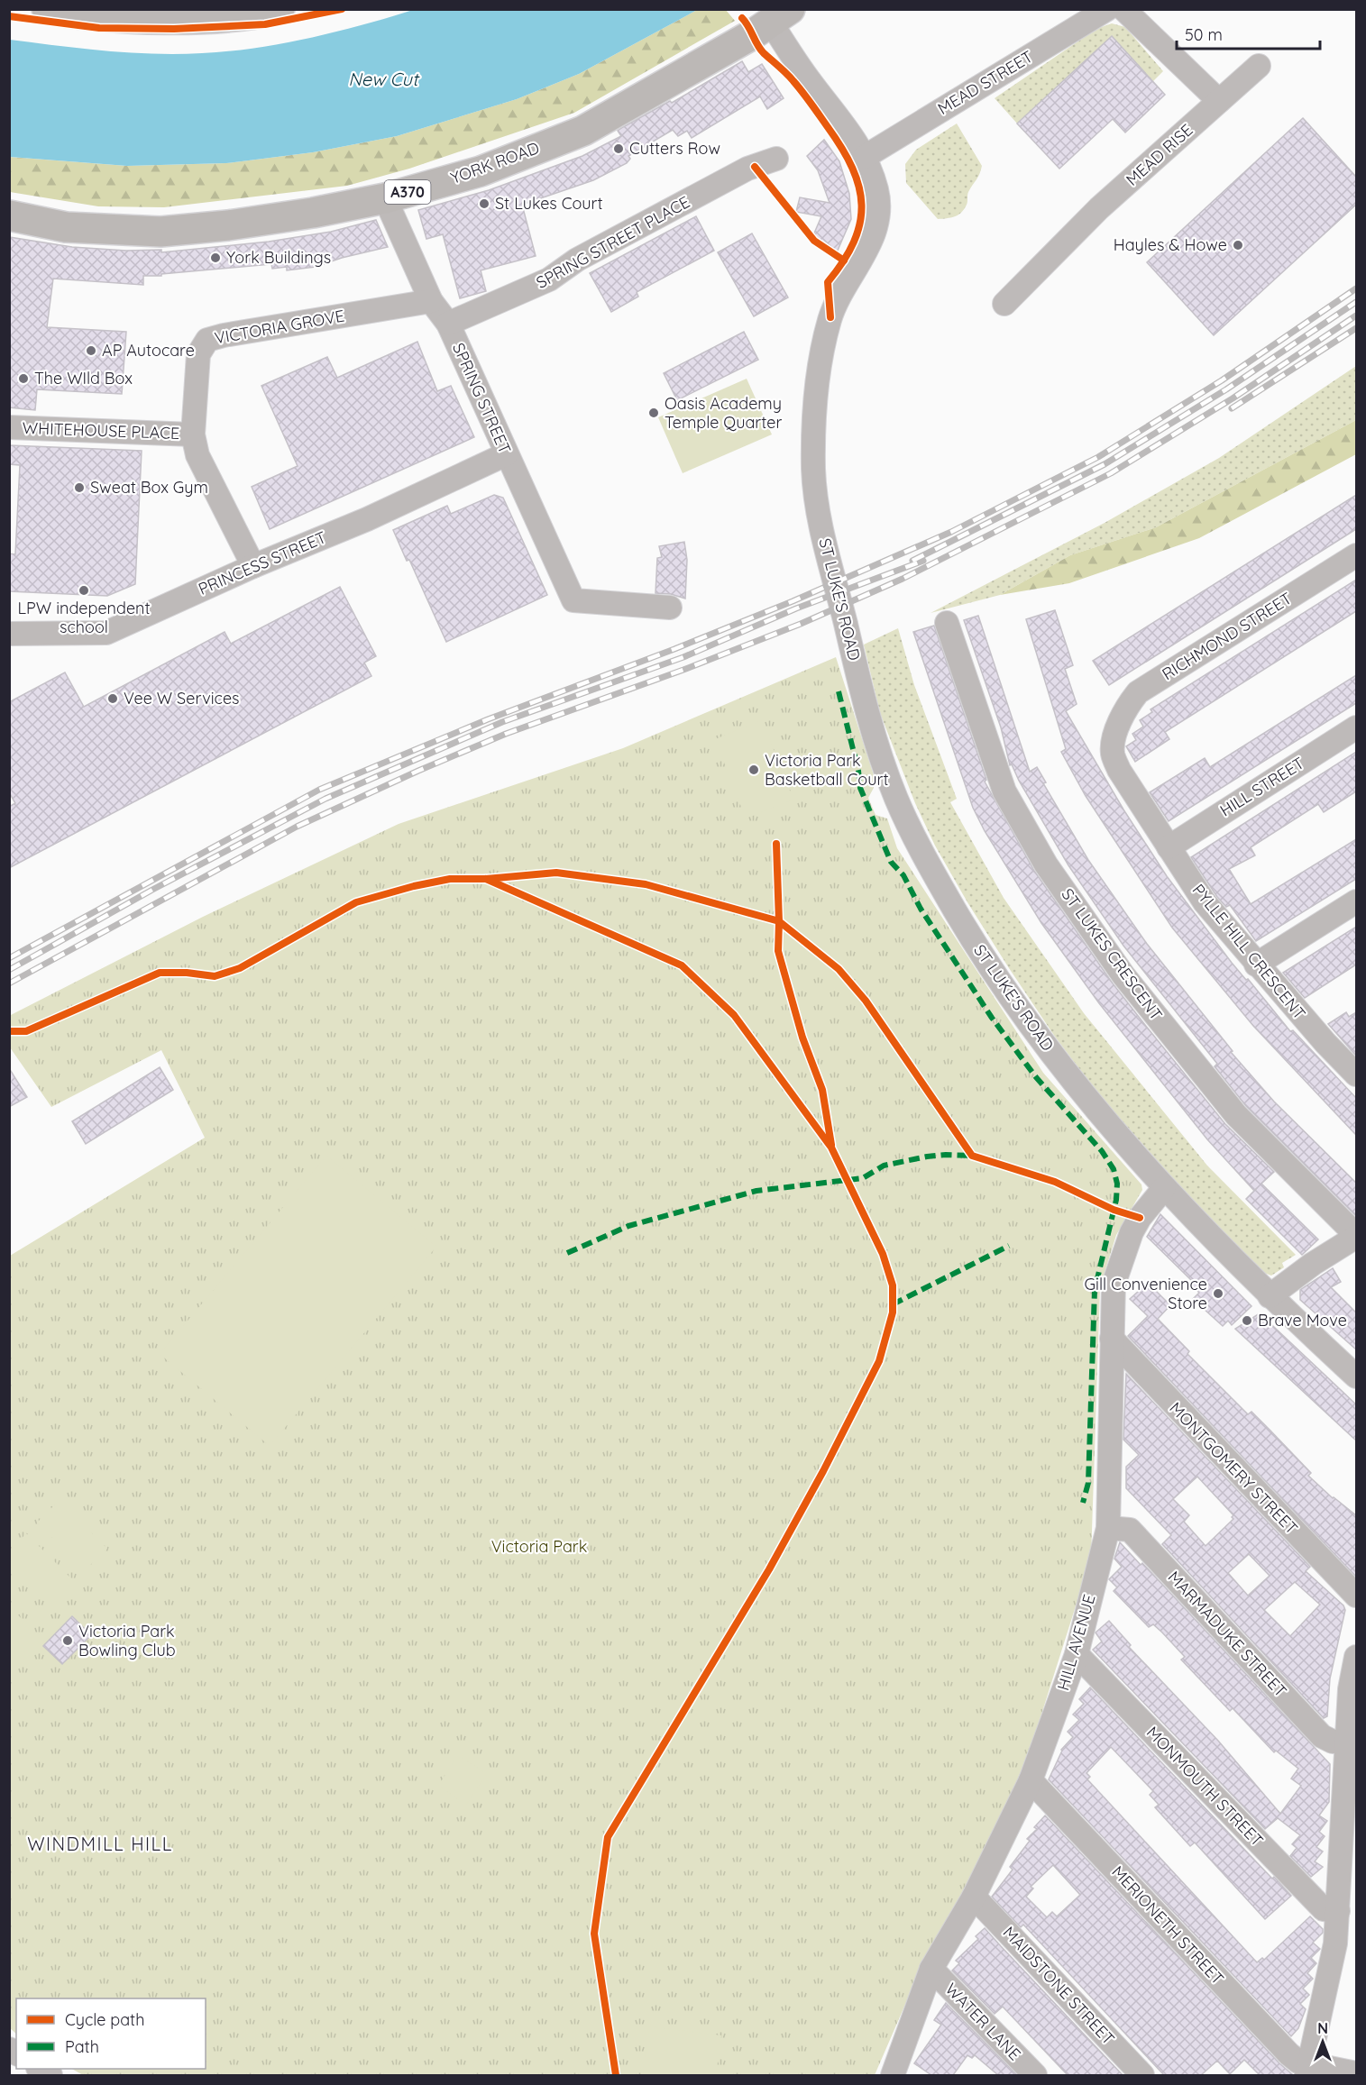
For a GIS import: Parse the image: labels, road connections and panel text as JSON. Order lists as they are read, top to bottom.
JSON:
{
  "streets": {
    "highway": ["YORK ROAD", "A370"],
    "street": [
      "MEAD STREET",
      "MEAD RISE",
      "SPRING STREET PLACE",
      "VICTORIA GROVE",
      "SPRING STREET",
      "WHITEHOUSE PLACE",
      "PRINCESS STREET",
      "ST LUKE'S ROAD",
      "RICHMOND STREET",
      "HILL STREET",
      "PYLLE HILL CRESCENT",
      "ST LUKES CRESCENT",
      "MONTGOMERY STREET",
      "MARMADUKE STREET",
      "HILL AVENUE",
      "MONMOUTH STREET",
      "MERIONETH STREET",
      "MAIDSTONE STREET",
      "WATER LANE"
    ]
  },
  "crossings": [
    ["MEAD STREET", "ST LUKE'S ROAD"],
    ["YORK ROAD", "SPRING STREET"],
    ["YORK ROAD", "ST LUKE'S ROAD"],
    ["SPRING STREET PLACE", "SPRING STREET"],
    ["VICTORIA GROVE", "SPRING STREET"],
    ["VICTORIA GROVE", "WHITEHOUSE PLACE"],
    ["VICTORIA GROVE", "PRINCESS STREET"],
    ["SPRING STREET", "PRINCESS STREET"],
    ["ST LUKE'S ROAD", "HILL AVENUE"],
    ["RICHMOND STREET", "PYLLE HILL CRESCENT"],
    ["HILL STREET", "PYLLE HILL CRESCENT"],
    ["MONTGOMERY STREET", "HILL AVENUE"],
    ["MARMADUKE STREET", "HILL AVENUE"],
    ["HILL AVENUE", "MONMOUTH STREET"],
    ["HILL AVENUE", "MERIONETH STREET"],
    ["HILL AVENUE", "MAIDSTONE STREET"],
    ["HILL AVENUE", "WATER LANE"]
  ],
  "districts": ["WINDMILL HILL"],
  "water": ["New Cut"],
  "parks": ["Victoria Park"],
  "places": [
    "Cutters Row",
    "St Lukes Court",
    "Hayles & Howe",
    "York Buildings",
    "AP Autocare",
    "The WIld Box",
    "Oasis Academy Temple Quarter",
    "Sweat Box Gym",
    "LPW independent school",
    "Vee W Services",
    "Victoria Park Basketball Court",
    "Gill Convenience Store",
    "Brave Move",
    "Victoria Park Bowling Club"
  ],
  "legend": ["Cycle path", "Path"],
  "scale_bar": "50 m",
  "north": "top"
}
